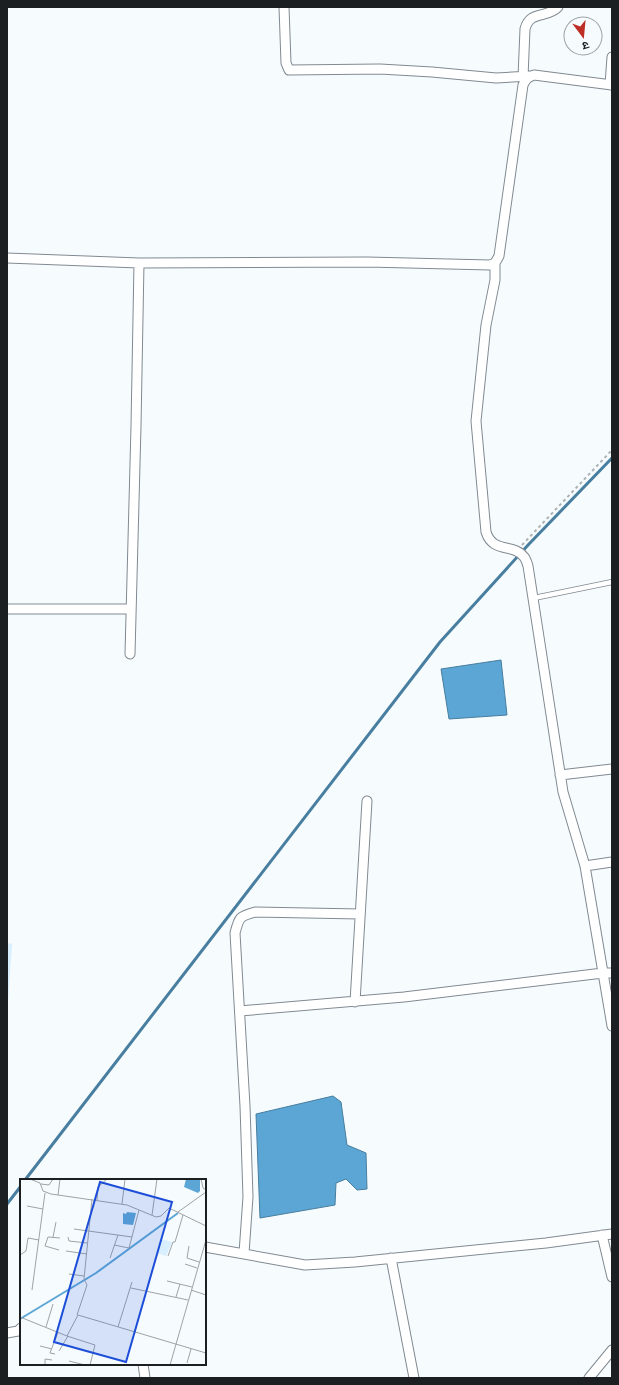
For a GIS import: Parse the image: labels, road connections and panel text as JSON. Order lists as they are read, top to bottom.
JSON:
{
  "north": "bottom"
}
